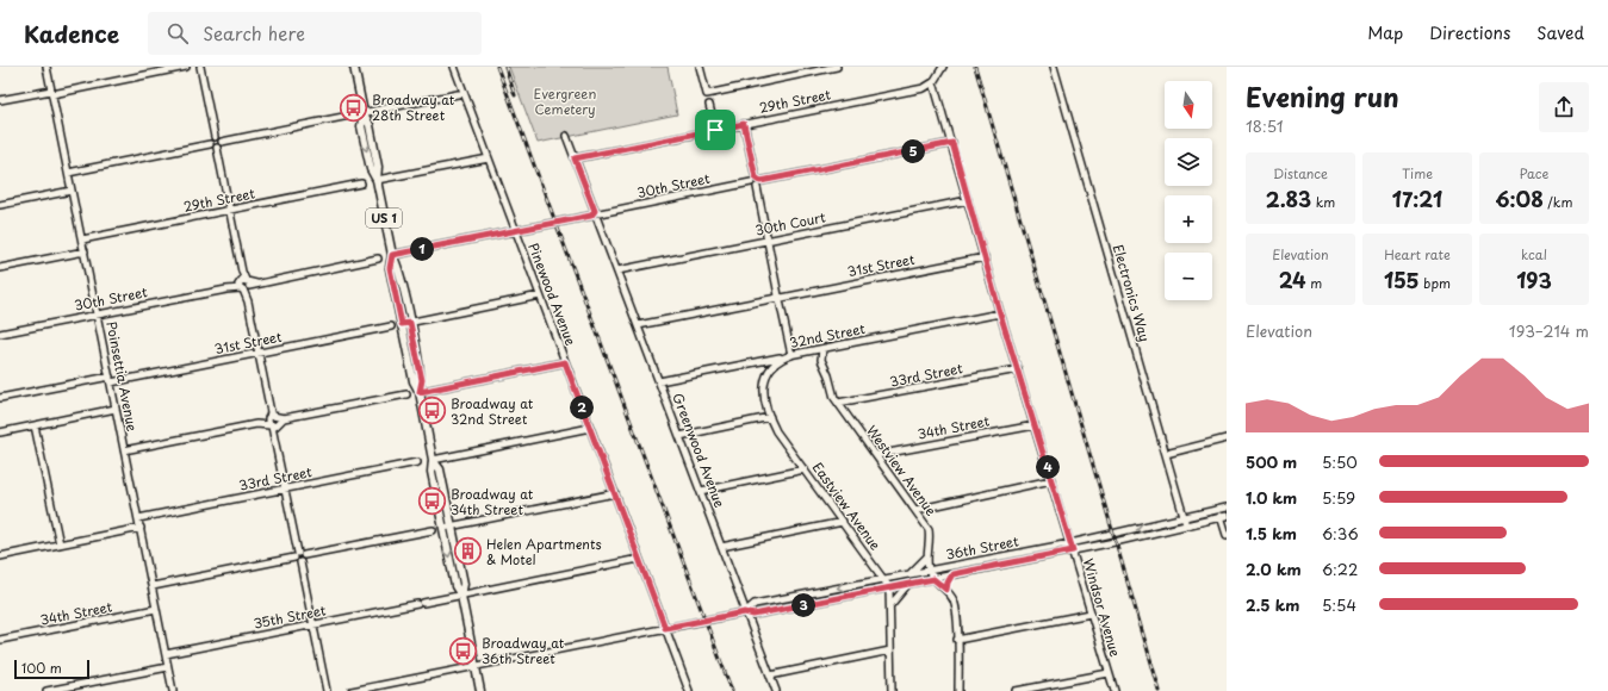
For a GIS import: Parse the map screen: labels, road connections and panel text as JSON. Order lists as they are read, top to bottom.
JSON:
{
  "streets": {
    "main road": ["US 1"],
    "street": [
      "29th Street",
      "30th Street",
      "30th Court",
      "31st Street",
      "Electronics Way",
      "Pinewood Avenue",
      "32nd Street",
      "33rd Street",
      "Poinsettia Avenue",
      "34th Street",
      "Greenwood Avenue",
      "Westview Avenue",
      "Eastview Avenue",
      "36th Street",
      "Windsor Avenue",
      "35th Street"
    ]
  },
  "crossings": [
    ["29th Street", "Poinsettia Avenue"],
    ["29th Street", "Greenwood Avenue"],
    ["29th Street", "Windsor Avenue"],
    ["30th Street", "US 1"],
    ["30th Street", "Pinewood Avenue"],
    ["30th Street", "Poinsettia Avenue"],
    ["30th Street", "Greenwood Avenue"],
    ["30th Street", "Windsor Avenue"],
    ["US 1", "36th Street"],
    ["US 1", "35th Street"],
    ["30th Court", "Greenwood Avenue"],
    ["30th Court", "Windsor Avenue"],
    ["31st Street", "Poinsettia Avenue"],
    ["31st Street", "Greenwood Avenue"],
    ["31st Street", "Windsor Avenue"],
    ["Electronics Way", "36th Street"],
    ["Pinewood Avenue", "36th Street"],
    ["Pinewood Avenue", "35th Street"],
    ["32nd Street", "Greenwood Avenue"],
    ["32nd Street", "Westview Avenue"],
    ["32nd Street", "Eastview Avenue"],
    ["32nd Street", "Windsor Avenue"],
    ["33rd Street", "Poinsettia Avenue"],
    ["33rd Street", "Westview Avenue"],
    ["33rd Street", "Windsor Avenue"],
    ["Poinsettia Avenue", "34th Street"],
    ["Poinsettia Avenue", "35th Street"],
    ["34th Street", "Westview Avenue"],
    ["34th Street", "Windsor Avenue"],
    ["Greenwood Avenue", "36th Street"],
    ["Westview Avenue", "36th Street"],
    ["Eastview Avenue", "36th Street"],
    ["36th Street", "Windsor Avenue"]
  ],
  "parks": ["Evergreen Cemetery"],
  "places": {
    "bus stop": [
      "Broadway at 28th Street",
      "Broadway at 32nd Street",
      "Broadway at 34th Street",
      "Broadway at 36th Street"
    ],
    "building": ["Helen Apartments & Motel"]
  },
  "scale_bar": "100 m",
  "north": "bottom",
  "page": {
    "header": "Kadence",
    "search": "Search here",
    "nav": ["Map", "Directions", "Saved"],
    "heading": ["Evening run", "18:51"],
    "map_buttons": ["+", "−"],
    "pins": [
      "5",
      "1",
      "2",
      "4",
      "3"
    ],
    "stats": [
      ["Distance", "2.83 km"],
      ["Time", "17:21"],
      ["Pace", "6:08 /km"],
      ["Elevation", "24 m"],
      ["Heart rate", "155 bpm"],
      ["kcal", "193"]
    ],
    "chart": ["Elevation", "193–214 m"],
    "list": [
      {
        "name": "500 m",
        "note": "5:50"
      },
      {
        "name": "1.0 km",
        "note": "5:59"
      },
      {
        "name": "1.5 km",
        "note": "6:36"
      },
      {
        "name": "2.0 km",
        "note": "6:22"
      },
      {
        "name": "2.5 km",
        "note": "5:54"
      }
    ],
    "scale": "100 m"
  }
}
